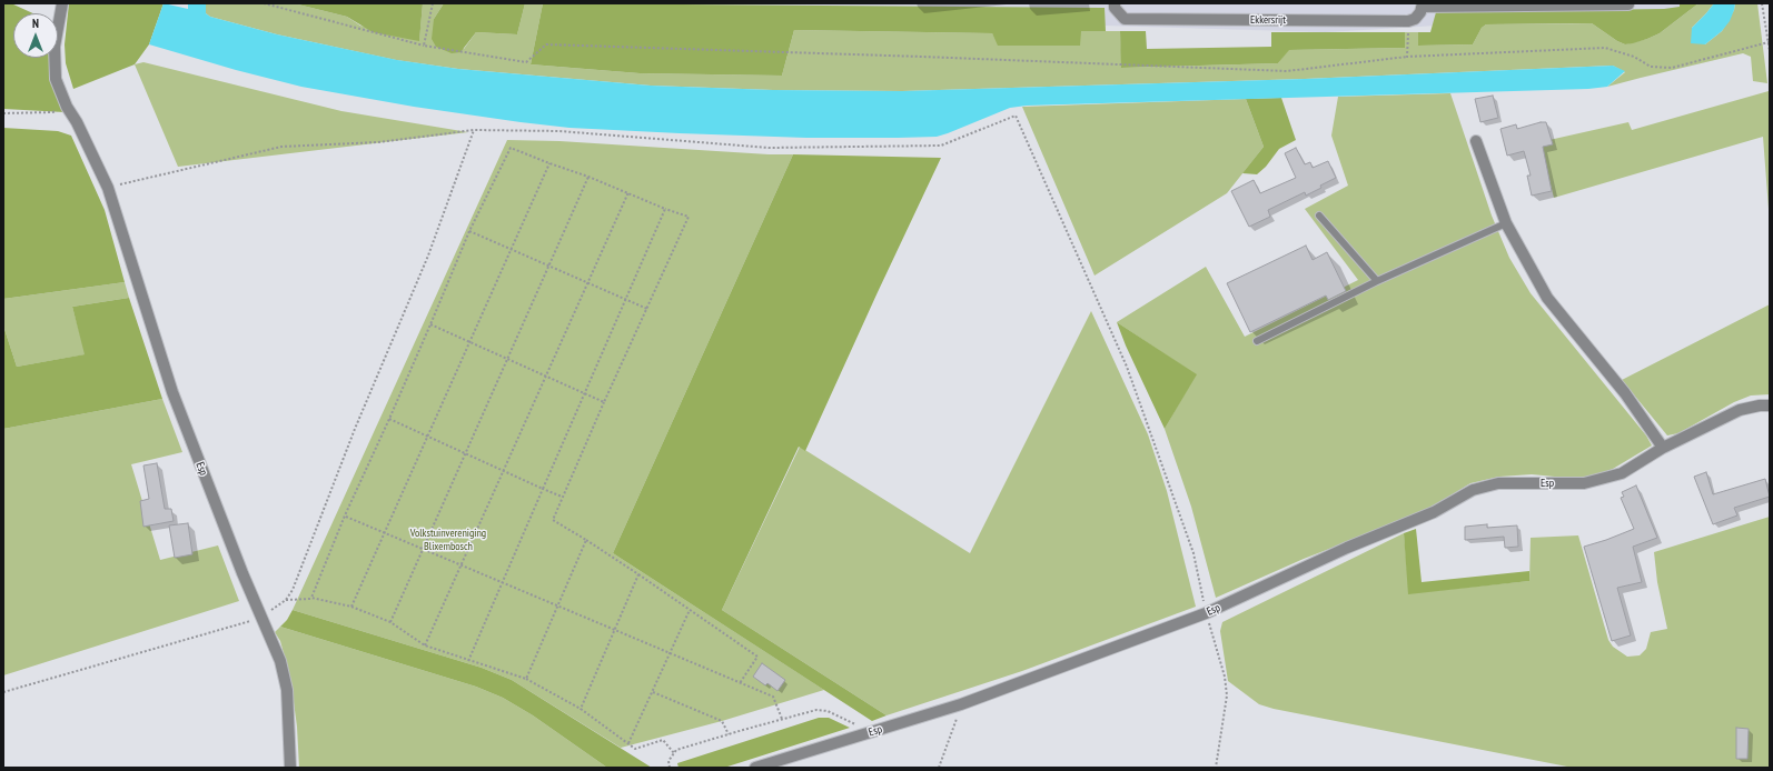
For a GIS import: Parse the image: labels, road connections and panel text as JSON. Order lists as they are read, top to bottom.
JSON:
{
  "streets": {
    "street": ["Ekkersrijt", "Esp"]
  },
  "parks": ["Volkstuinvereniging Blixembosch"],
  "north": "top"
}
